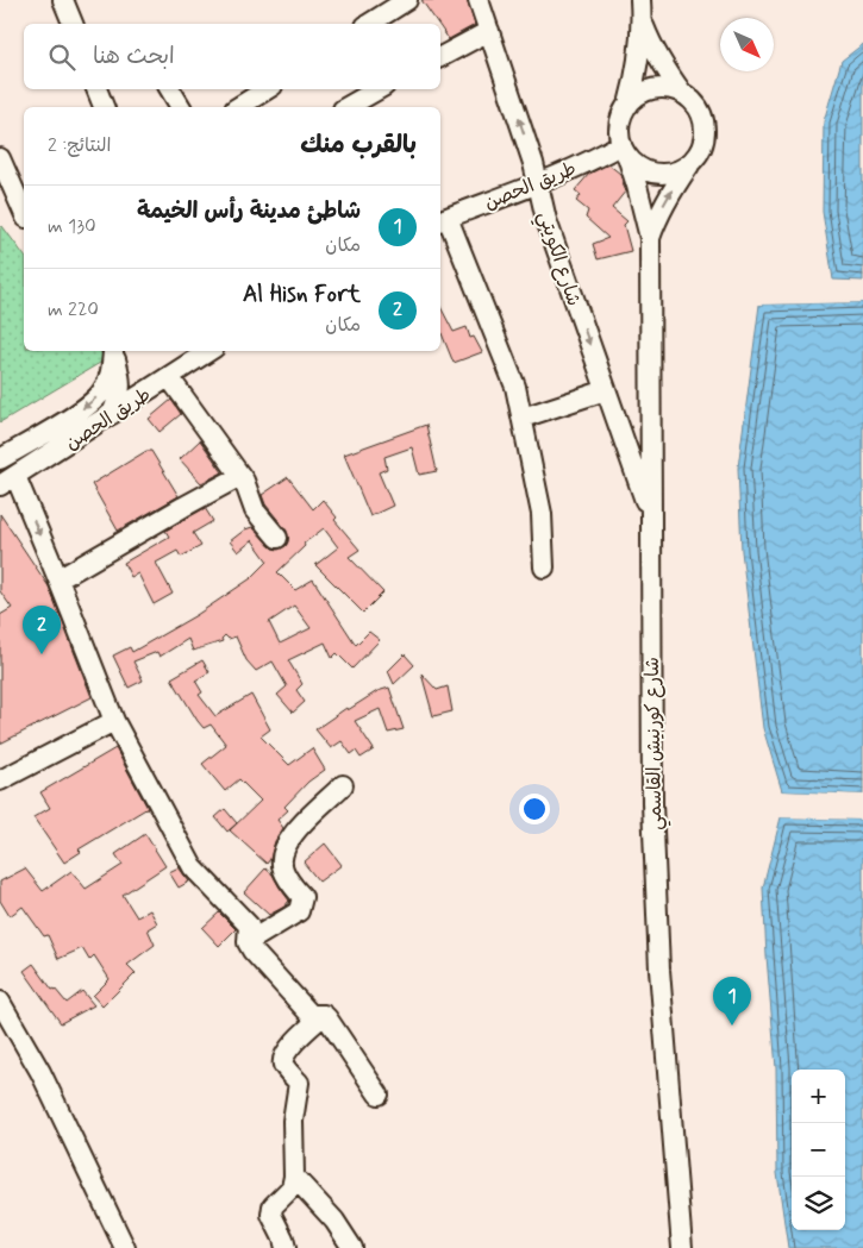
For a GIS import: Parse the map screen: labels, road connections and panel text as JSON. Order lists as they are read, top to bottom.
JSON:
{
  "streets": {
    "street": ["طريق الحصن", "شارع الكويتي", "شارع كورنيش القاسمي"]
  },
  "crossings": [
    ["طريق الحصن", "شارع الكويتي"],
    ["طريق الحصن", "شارع كورنيش القاسمي"],
    ["شارع الكويتي", "شارع كورنيش القاسمي"]
  ],
  "north": "bottom right",
  "page": {
    "search": "ابحث هنا",
    "heading": ["بالقرب منك", "النتائج: 2"],
    "list": [
      {
        "mark": "1",
        "name": "شاطئ مدينة رأس الخيمة",
        "note": "مكان",
        "value": "130 m"
      },
      {
        "mark": "2",
        "name": "Al Hisn Fort",
        "note": "مكان",
        "value": "220 m"
      }
    ],
    "pins": ["2", "1"],
    "map_buttons": ["+", "−"]
  }
}
